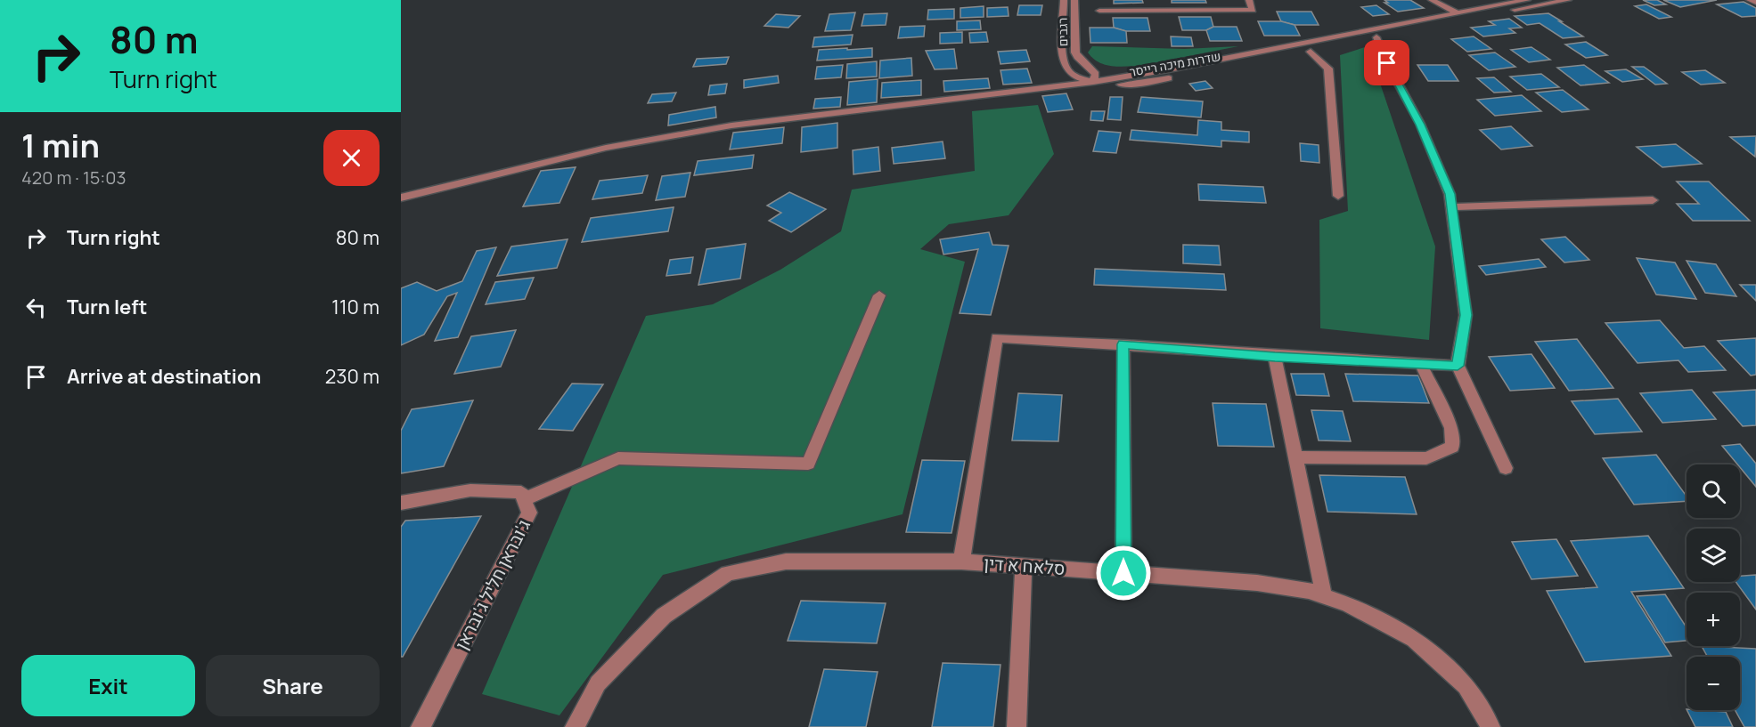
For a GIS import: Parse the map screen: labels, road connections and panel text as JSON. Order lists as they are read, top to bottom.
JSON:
{
  "streets": {
    "street": [
      "רגבים",
      "שדרות מיכה רייסר",
      "סלאח א דין",
      "ג'ובראן חליל ג'ובראן"
    ]
  },
  "crossings": [
    ["רגבים", "שדרות מיכה רייסר"]
  ],
  "page": {
    "turn": ["80 m", "Turn right"],
    "heading": ["1 min", "420 m · 15:03"],
    "list": [
      {
        "name": "Turn right",
        "value": "80 m"
      },
      {
        "name": "Turn left",
        "value": "110 m"
      },
      {
        "name": "Arrive at destination",
        "value": "230 m"
      }
    ],
    "map_buttons": ["+", "−"],
    "buttons": ["Exit", "Share"]
  }
}
